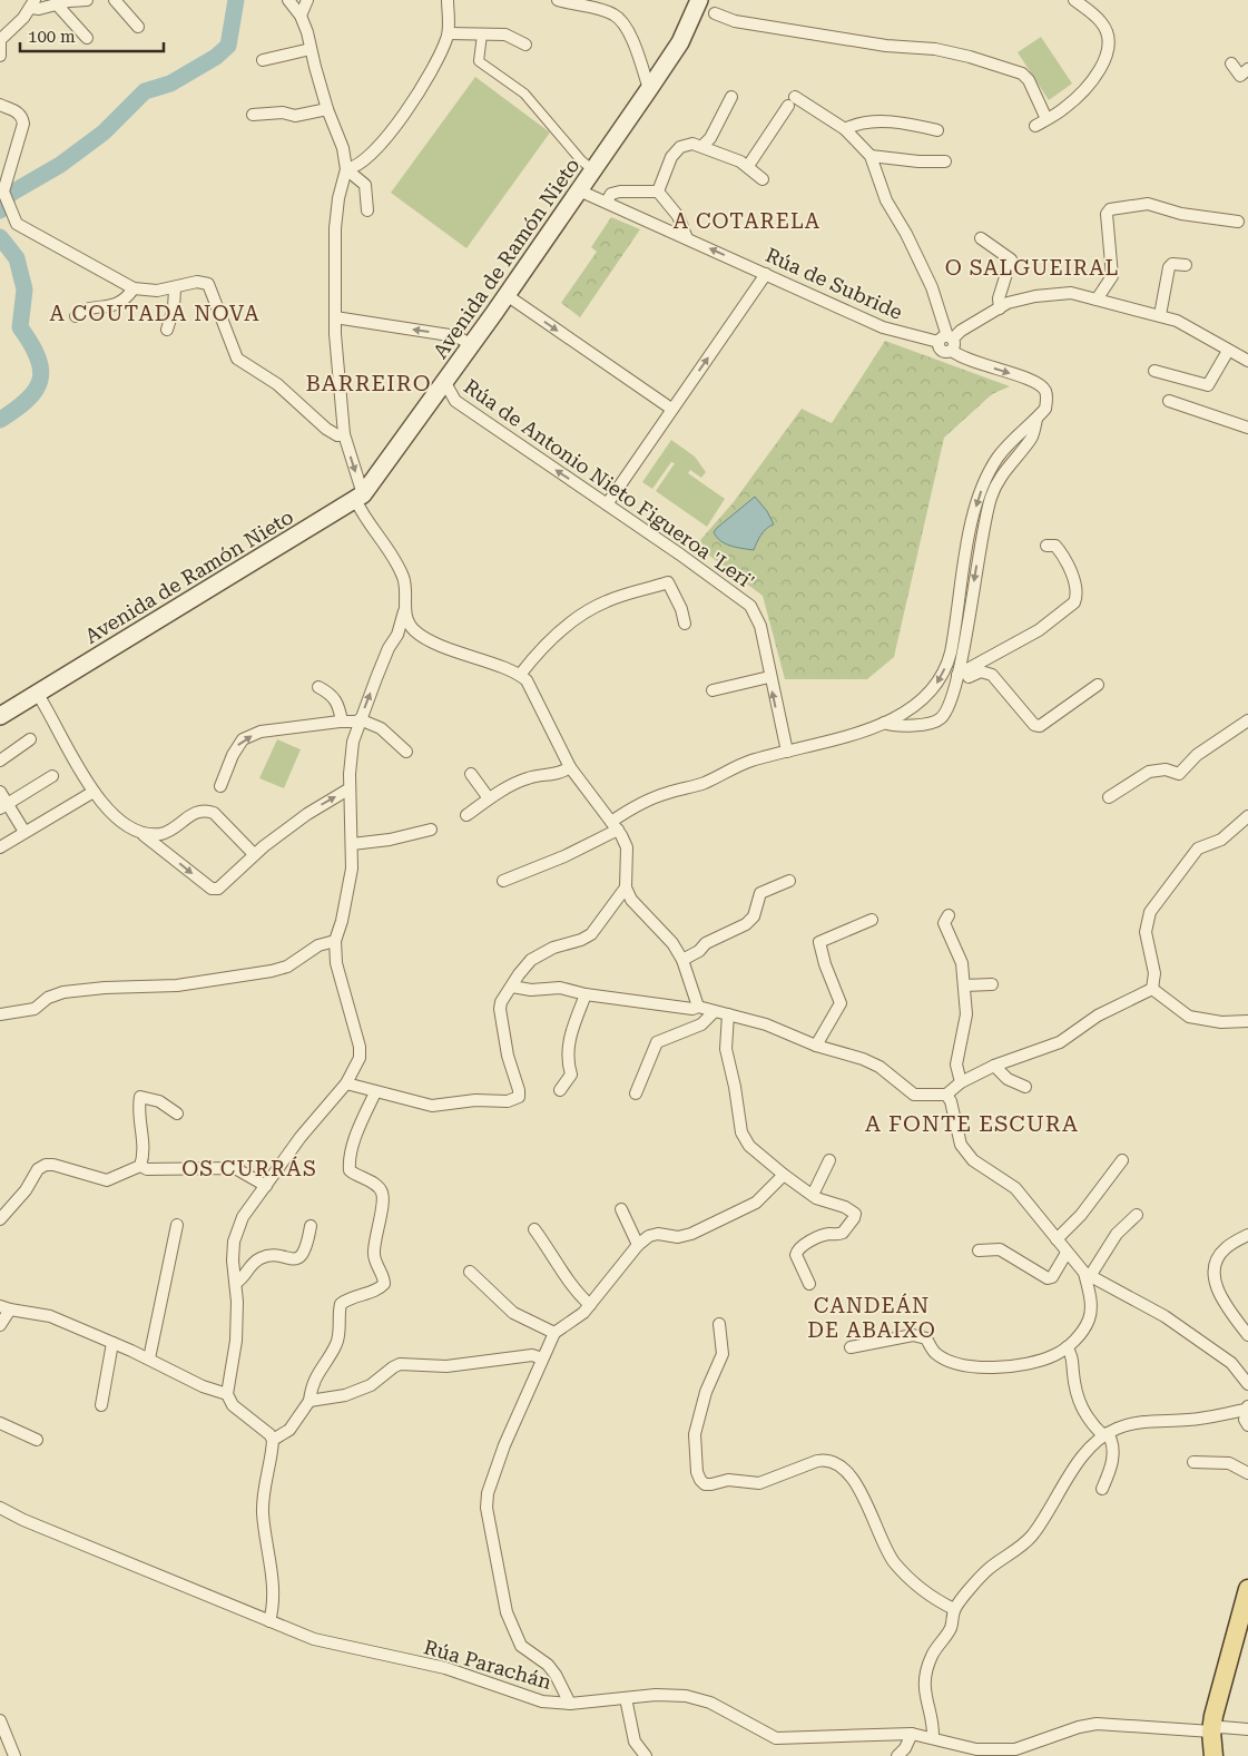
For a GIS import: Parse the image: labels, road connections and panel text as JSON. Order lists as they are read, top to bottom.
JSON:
{
  "streets": {
    "main road": ["Avenida de Ramón Nieto"],
    "street": ["Rúa de Subride", "Rúa de Antonio Nieto Figueroa 'Leri'", "Rúa Parachán"]
  },
  "crossings": [
    ["Avenida de Ramón Nieto", "Rúa de Subride"],
    ["Avenida de Ramón Nieto", "Rúa de Antonio Nieto Figueroa 'Leri'"]
  ],
  "one_way": ["Rúa de Antonio Nieto Figueroa 'Leri'"],
  "districts": [
    "A COTARELA",
    "O SALGUEIRAL",
    "A COUTADA NOVA",
    "BARREIRO",
    "A FONTE ESCURA",
    "OS CURRÁS",
    "CANDEÁN DE ABAIXO"
  ],
  "scale_bar": "100 m"
}
